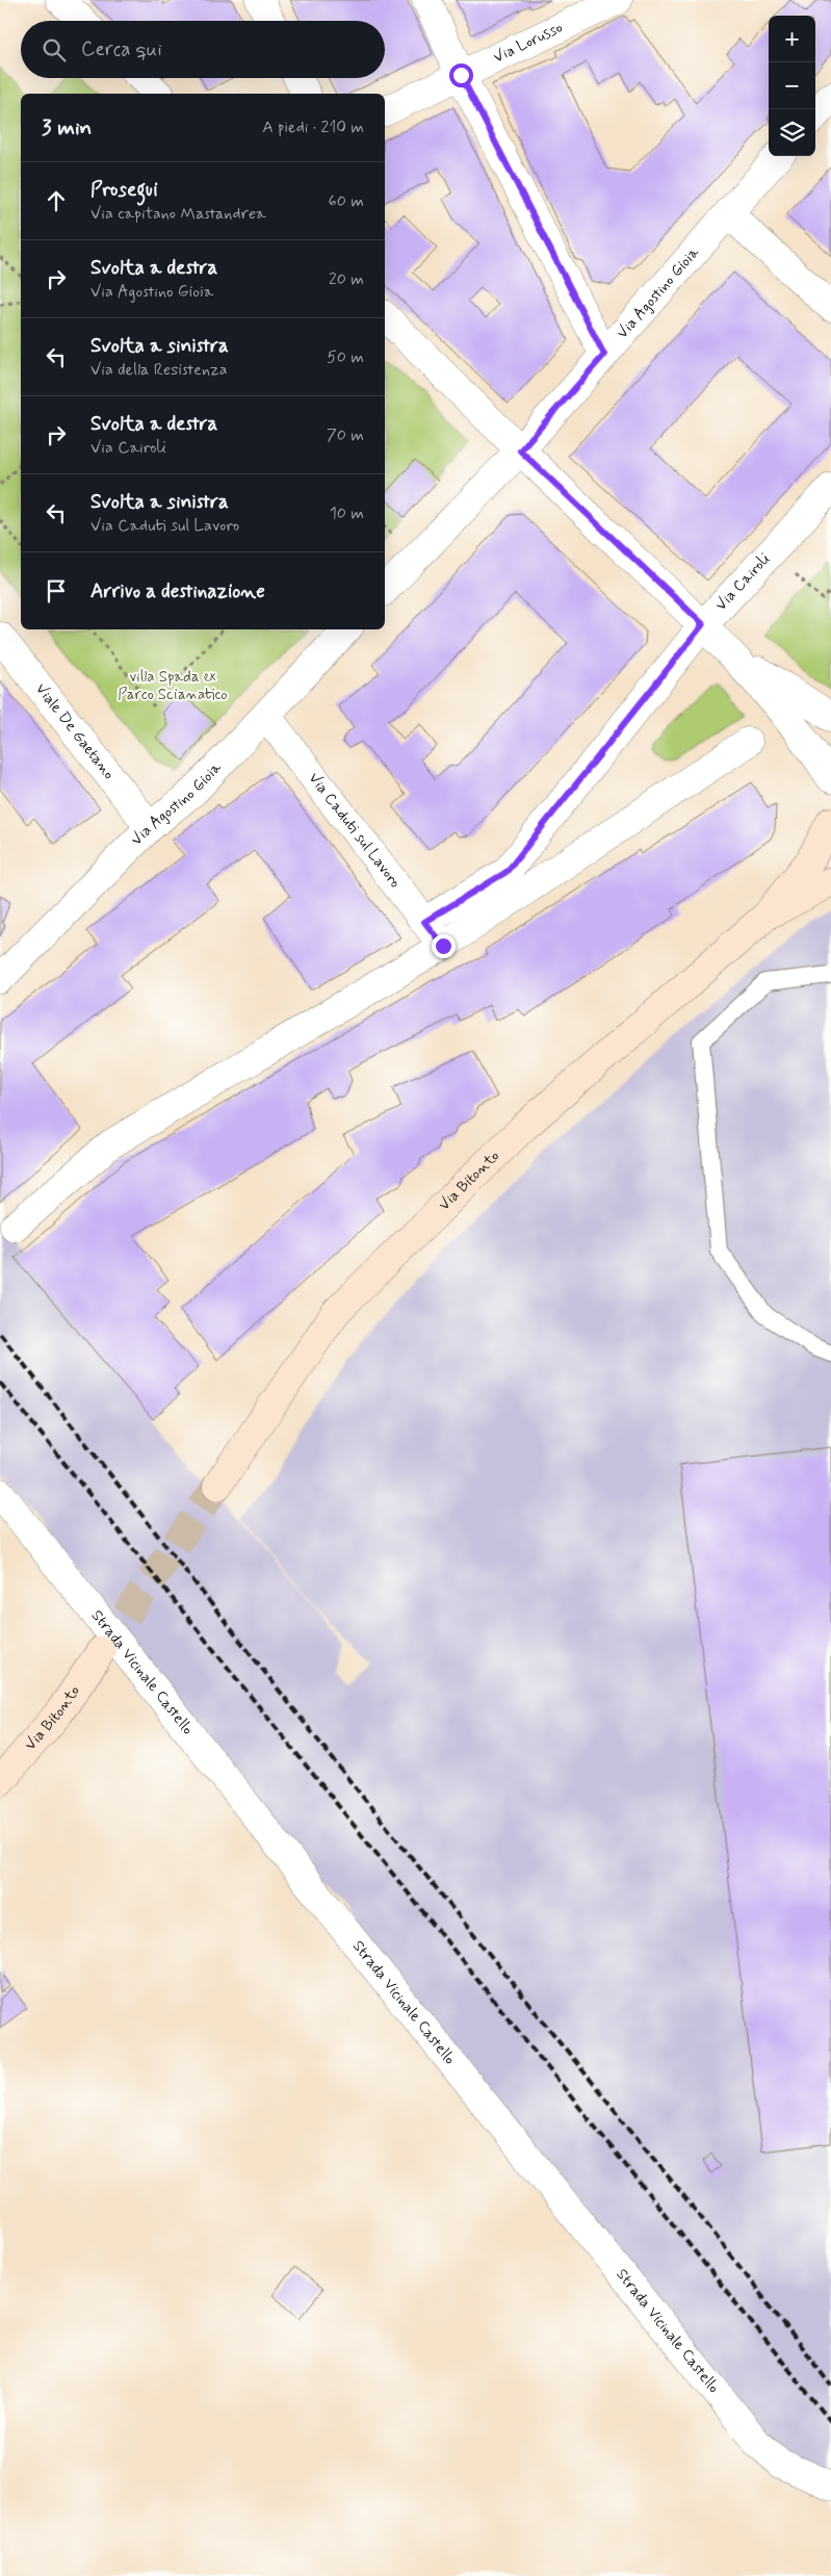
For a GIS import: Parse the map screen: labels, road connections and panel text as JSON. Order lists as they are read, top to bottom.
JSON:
{
  "streets": {
    "main road": ["Via Bitonto"],
    "street": [
      "Via Lorusso",
      "Via Agostino Gioia",
      "Via Cairoli",
      "Viale De Gaetano",
      "Via Caduti sul Lavoro",
      "Strada Vicinale Castello"
    ]
  },
  "crossings": [
    ["Via Agostino Gioia", "Viale De Gaetano"],
    ["Via Agostino Gioia", "Via Caduti sul Lavoro"],
    ["Via Cairoli", "Via Caduti sul Lavoro"]
  ],
  "parks": ["villa Spada ex Parco Scianatico"],
  "page": {
    "map_buttons": ["+", "−"],
    "search": "Cerca qui",
    "heading": ["3 min", "A piedi · 210 m"],
    "list": [
      ["Prosegui", "Via capitano Mastandrea", "60 m"],
      ["Svolta a destra", "Via Agostino Gioia", "20 m"],
      ["Svolta a sinistra", "Via della Resistenza", "50 m"],
      ["Svolta a destra", "Via Cairoli", "70 m"],
      ["Svolta a sinistra", "Via Caduti sul Lavoro", "10 m"],
      "Arrivo a destinazione"
    ]
  }
}
